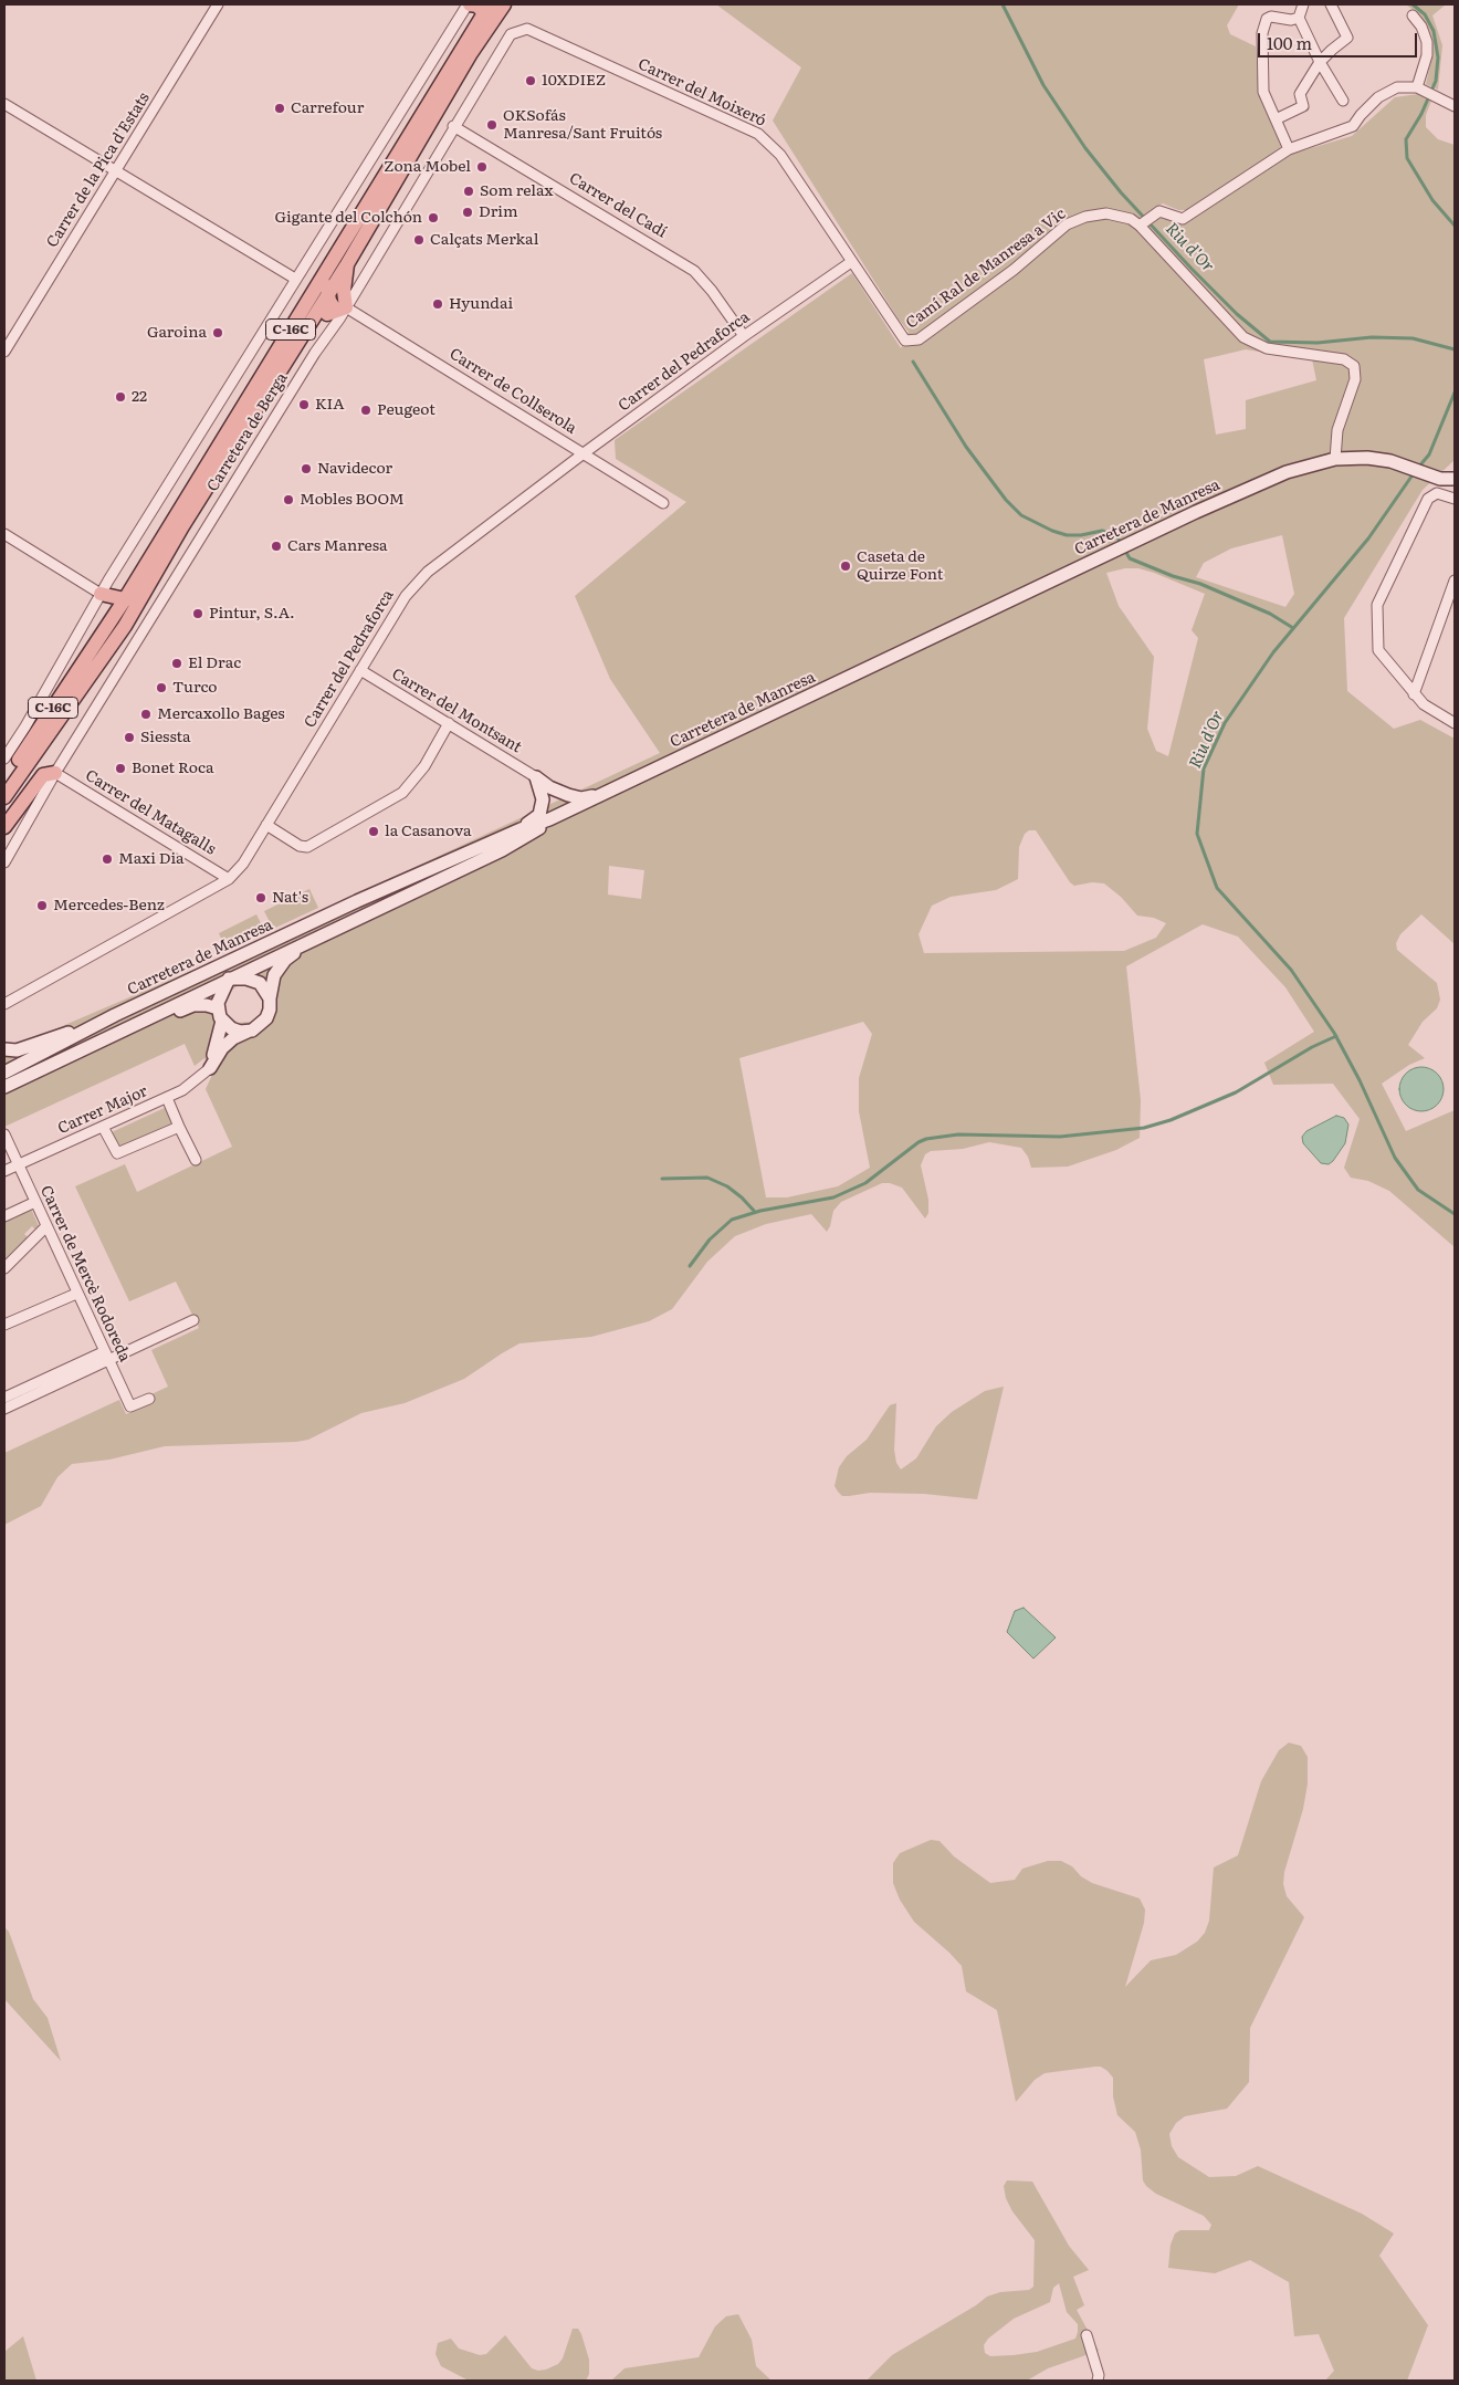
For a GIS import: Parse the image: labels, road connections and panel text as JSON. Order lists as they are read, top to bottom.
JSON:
{
  "streets": {
    "main road": ["C-16C", "Carretera de Manresa"],
    "street": [
      "Carrer del Moixeró",
      "Carrer de la Pica d'Estats",
      "Carrer del Cadí",
      "Camí Ral de Manresa a Vic",
      "Carrer del Pedraforca",
      "Carrer de Collserola",
      "Carretera de Berga",
      "Carrer del Montsant",
      "Carrer del Matagalls",
      "Carrer Major",
      "Carrer de Mercè Rodoreda"
    ]
  },
  "crossings": [
    ["Carrer del Moixeró", "Camí Ral de Manresa a Vic"],
    ["Carrer del Moixeró", "Carrer del Pedraforca"],
    ["Carrer del Moixeró", "Carretera de Berga"],
    ["Carrer del Cadí", "Carrer del Pedraforca"],
    ["Carrer del Cadí", "Carretera de Berga"],
    ["Carrer del Pedraforca", "Carrer de Collserola"],
    ["Carrer del Pedraforca", "Carrer del Montsant"],
    ["Carrer del Pedraforca", "Carrer del Matagalls"],
    ["Carrer de Collserola", "Carretera de Berga"],
    ["Carretera de Berga", "Carrer del Matagalls"],
    ["Carrer Major", "Carrer de Mercè Rodoreda"]
  ],
  "water": ["Riu d'Or"],
  "places": [
    "10XDIEZ",
    "Carrefour",
    "OKSofás Manresa/Sant Fruitós",
    "Zona Mobel",
    "Som relax",
    "Drim",
    "Gigante del Colchón",
    "Calçats Merkal",
    "Hyundai",
    "Garoina",
    "22",
    "KIA",
    "Peugeot",
    "Navidecor",
    "Mobles BOOM",
    "Cars Manresa",
    "Caseta de Quirze Font",
    "Pintur, S.A.",
    "El Drac",
    "Turco",
    "Mercaxollo Bages",
    "Siessta",
    "Bonet Roca",
    "la Casanova",
    "Maxi Dia",
    "Nat's",
    "Mercedes-Benz"
  ],
  "scale_bar": "100 m"
}
